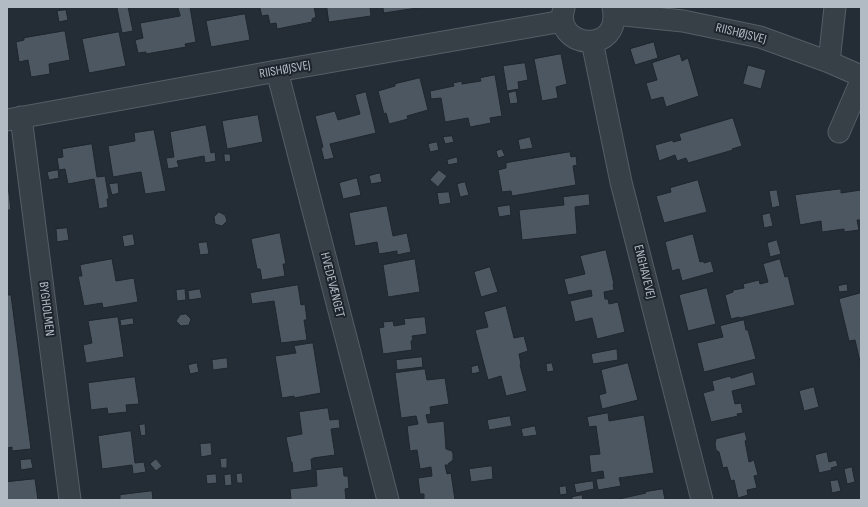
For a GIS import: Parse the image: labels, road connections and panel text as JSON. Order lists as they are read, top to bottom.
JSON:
{
  "streets": {
    "street": [
      "RIISHØJSVEJ",
      "ENGHAVEVEJ",
      "HVEDEVÆNGET",
      "BYGHOLMEN"
    ]
  },
  "crossings": [
    ["RIISHØJSVEJ", "HVEDEVÆNGET"],
    ["RIISHØJSVEJ", "BYGHOLMEN"]
  ]
}
